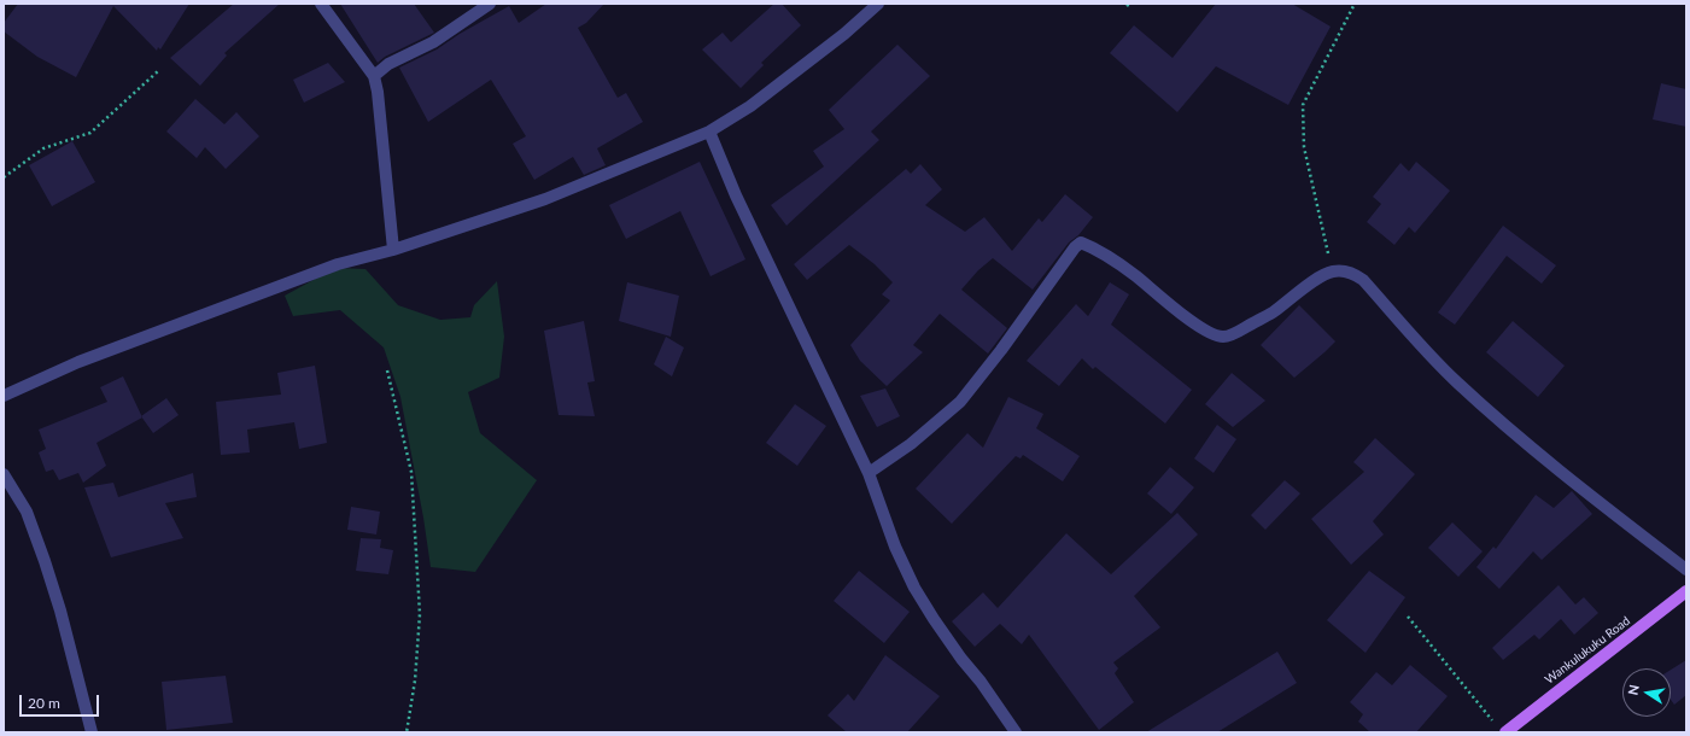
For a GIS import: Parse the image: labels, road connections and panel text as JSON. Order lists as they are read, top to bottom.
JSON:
{
  "streets": {
    "main road": ["Wankulukuku Road"]
  },
  "scale_bar": "20 m",
  "north": "left"
}
